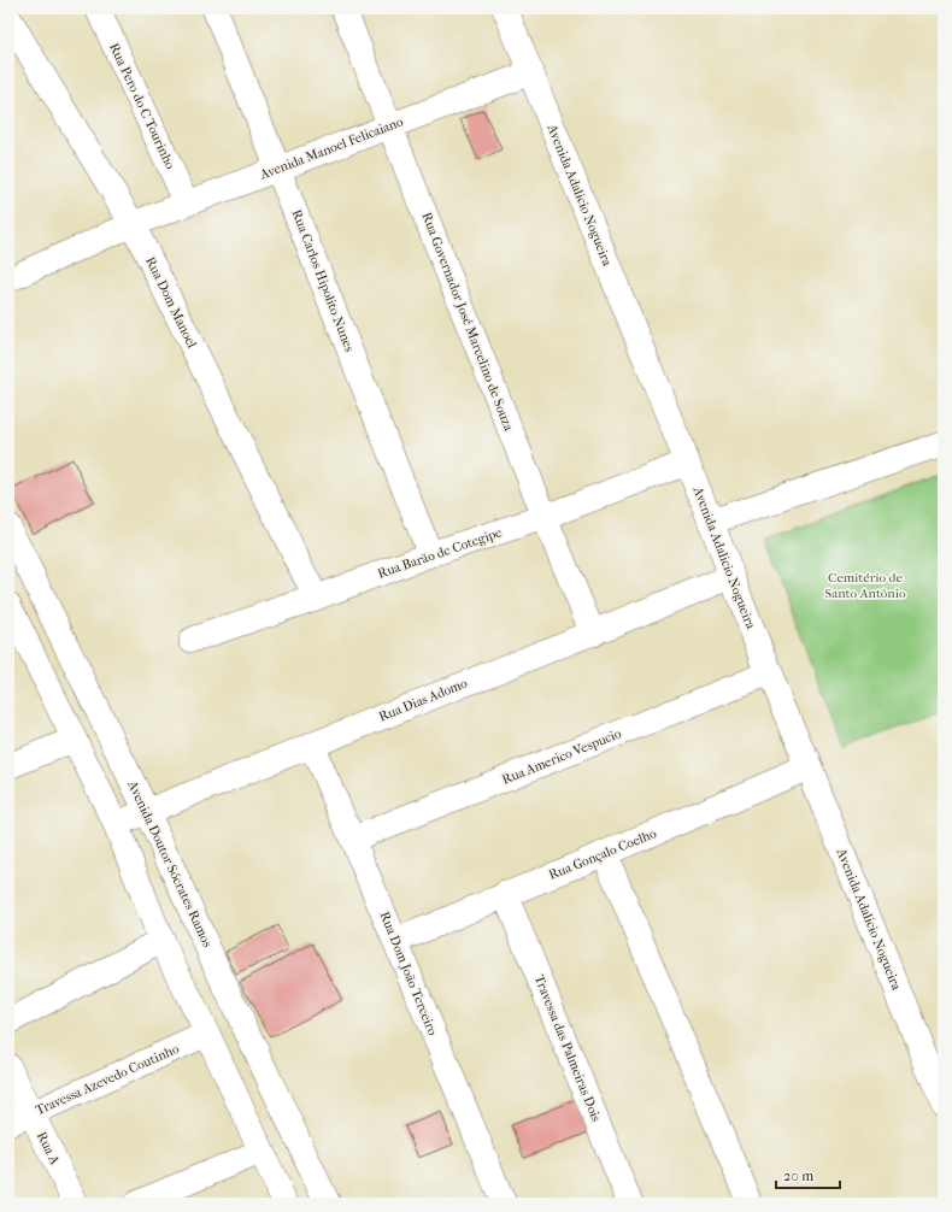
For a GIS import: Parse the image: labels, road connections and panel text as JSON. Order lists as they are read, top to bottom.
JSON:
{
  "streets": {
    "street": [
      "Rua Pero do C Tourinho",
      "Avenida Manoel Felicaiano",
      "Avenida Adalicio Nogueira",
      "Rua Carlos Hipolito Nunes",
      "Rua Dom Manoel",
      "Rua Governador José Marcelino de Souza",
      "Rua Barão de Cotegipe",
      "Rua Dias Adomo",
      "Rua Americo Vespucio",
      "Rua Gonçalo Coelho",
      "Avenida Doutor Sócrates Ramos",
      "Rua Dom João Terceiro",
      "Travessa das Palmeiras Dois",
      "Travessa Azevedo Coutinho",
      "Rua A"
    ]
  },
  "crossings": [
    ["Rua Pero do C Tourinho", "Avenida Manoel Felicaiano"],
    ["Avenida Manoel Felicaiano", "Avenida Adalicio Nogueira"],
    ["Avenida Manoel Felicaiano", "Rua Carlos Hipolito Nunes"],
    ["Avenida Manoel Felicaiano", "Rua Dom Manoel"],
    ["Avenida Manoel Felicaiano", "Rua Governador José Marcelino de Souza"],
    ["Avenida Adalicio Nogueira", "Rua Barão de Cotegipe"],
    ["Avenida Adalicio Nogueira", "Rua Dias Adomo"],
    ["Avenida Adalicio Nogueira", "Rua Americo Vespucio"],
    ["Avenida Adalicio Nogueira", "Rua Gonçalo Coelho"],
    ["Rua Carlos Hipolito Nunes", "Rua Barão de Cotegipe"],
    ["Rua Dom Manoel", "Rua Barão de Cotegipe"],
    ["Rua Governador José Marcelino de Souza", "Rua Barão de Cotegipe"],
    ["Rua Governador José Marcelino de Souza", "Rua Dias Adomo"],
    ["Rua Dias Adomo", "Avenida Doutor Sócrates Ramos"],
    ["Rua Dias Adomo", "Rua Dom João Terceiro"],
    ["Rua Americo Vespucio", "Rua Dom João Terceiro"],
    ["Rua Gonçalo Coelho", "Rua Dom João Terceiro"],
    ["Rua Gonçalo Coelho", "Travessa das Palmeiras Dois"],
    ["Travessa Azevedo Coutinho", "Rua A"]
  ],
  "parks": ["Cemitério de Santo Antônio"],
  "scale_bar": "20 m"
}
